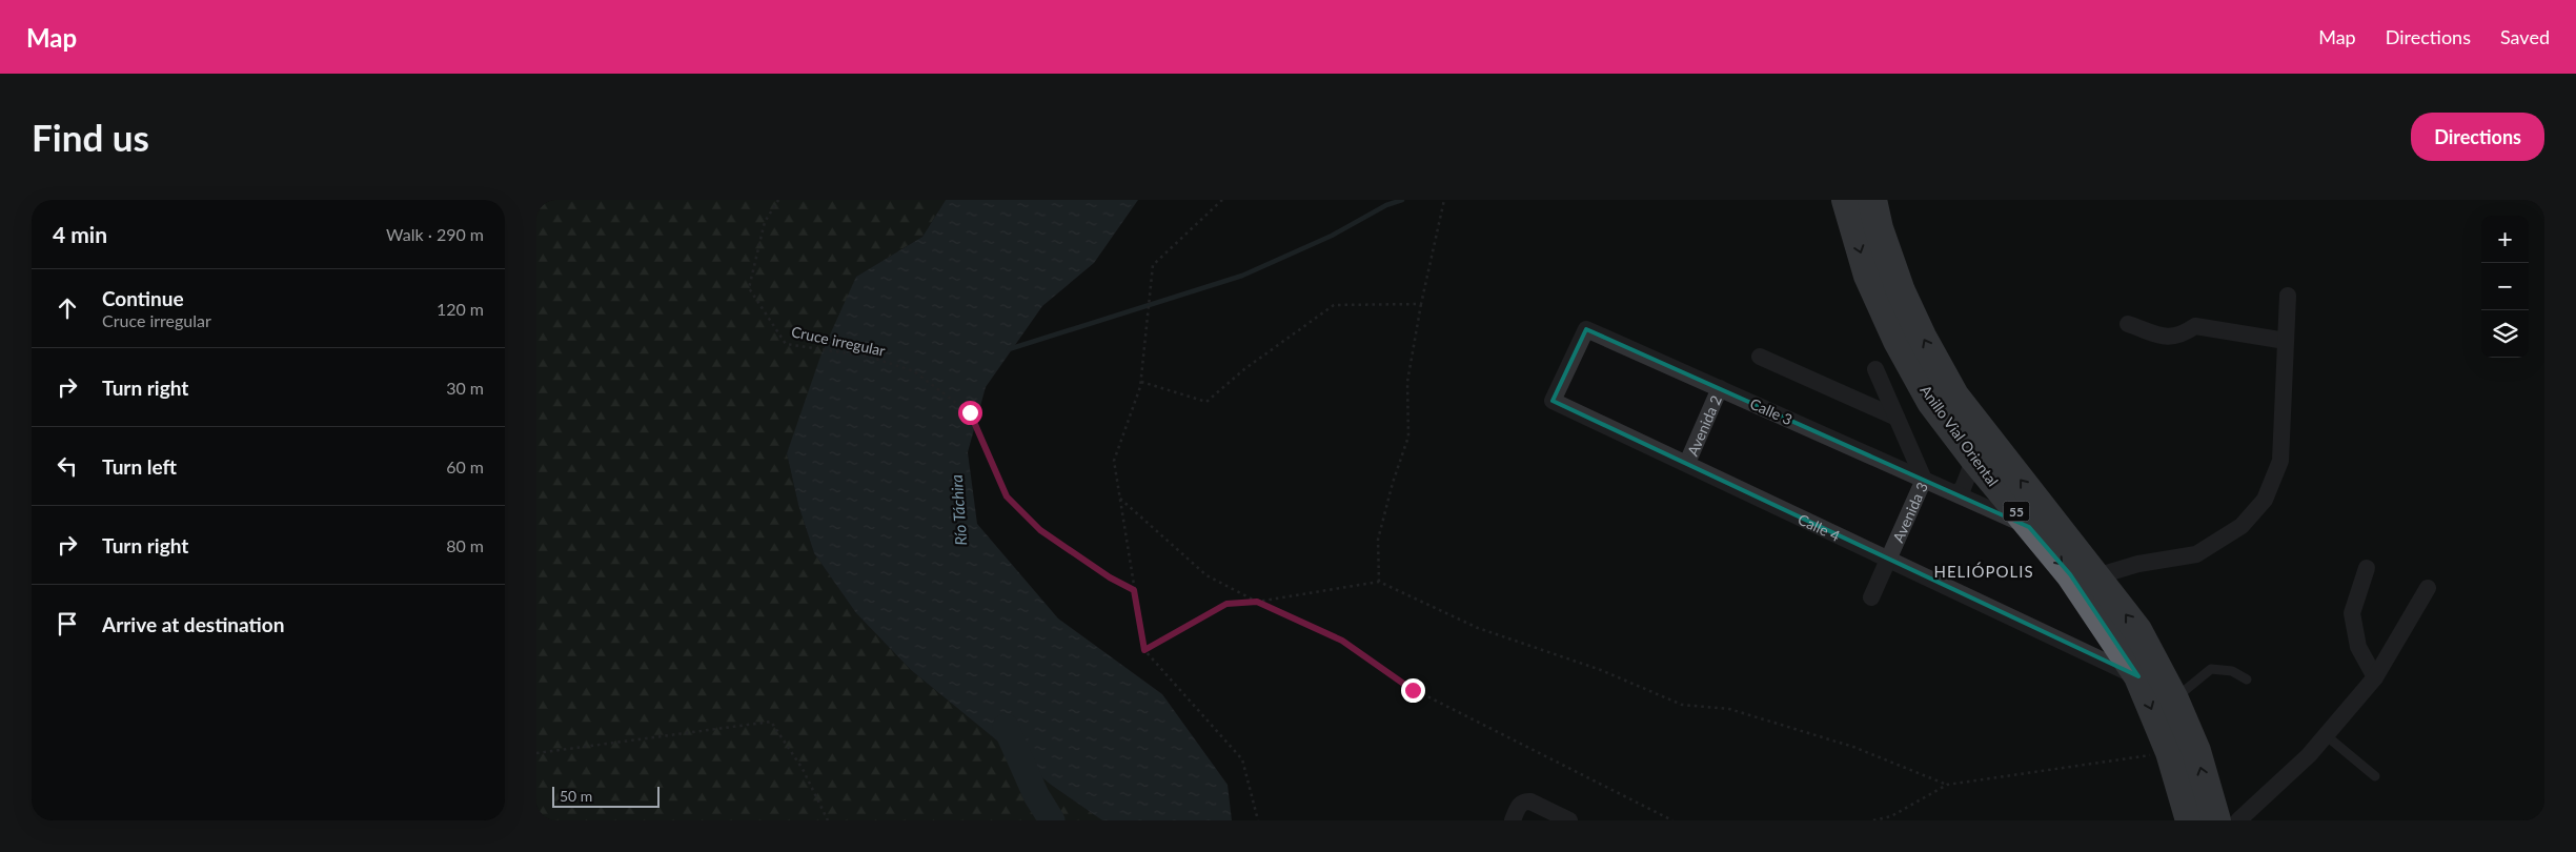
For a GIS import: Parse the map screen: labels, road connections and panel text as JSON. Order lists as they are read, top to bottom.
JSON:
{
  "streets": {
    "highway": ["Anillo Vial Oriental", "55"],
    "street": [
      "Calle 3",
      "Avenida 2",
      "Avenida 3",
      "Calle 4"
    ],
    "path": ["Cruce irregular"]
  },
  "crossings": [
    ["Calle 3", "Avenida 2"],
    ["Calle 3", "Anillo Vial Oriental"],
    ["Calle 3", "Avenida 3"],
    ["Calle 3", "Calle 4"],
    ["Avenida 2", "Calle 4"],
    ["Anillo Vial Oriental", "Calle 4"],
    ["Avenida 3", "Calle 4"]
  ],
  "districts": ["HELIÓPOLIS"],
  "water": ["Río Táchira"],
  "scale_bar": "50 m",
  "page": {
    "header": "Map",
    "nav": ["Map", "Directions", "Saved"],
    "buttons": "Directions",
    "title": "Find us",
    "heading": ["4 min", "Walk · 290 m"],
    "map_buttons": ["+", "−"],
    "list": [
      ["Continue", "Cruce irregular", "120 m"],
      ["Turn right", "30 m"],
      ["Turn left", "60 m"],
      ["Turn right", "80 m"],
      "Arrive at destination"
    ],
    "scale": "50 m"
  }
}
